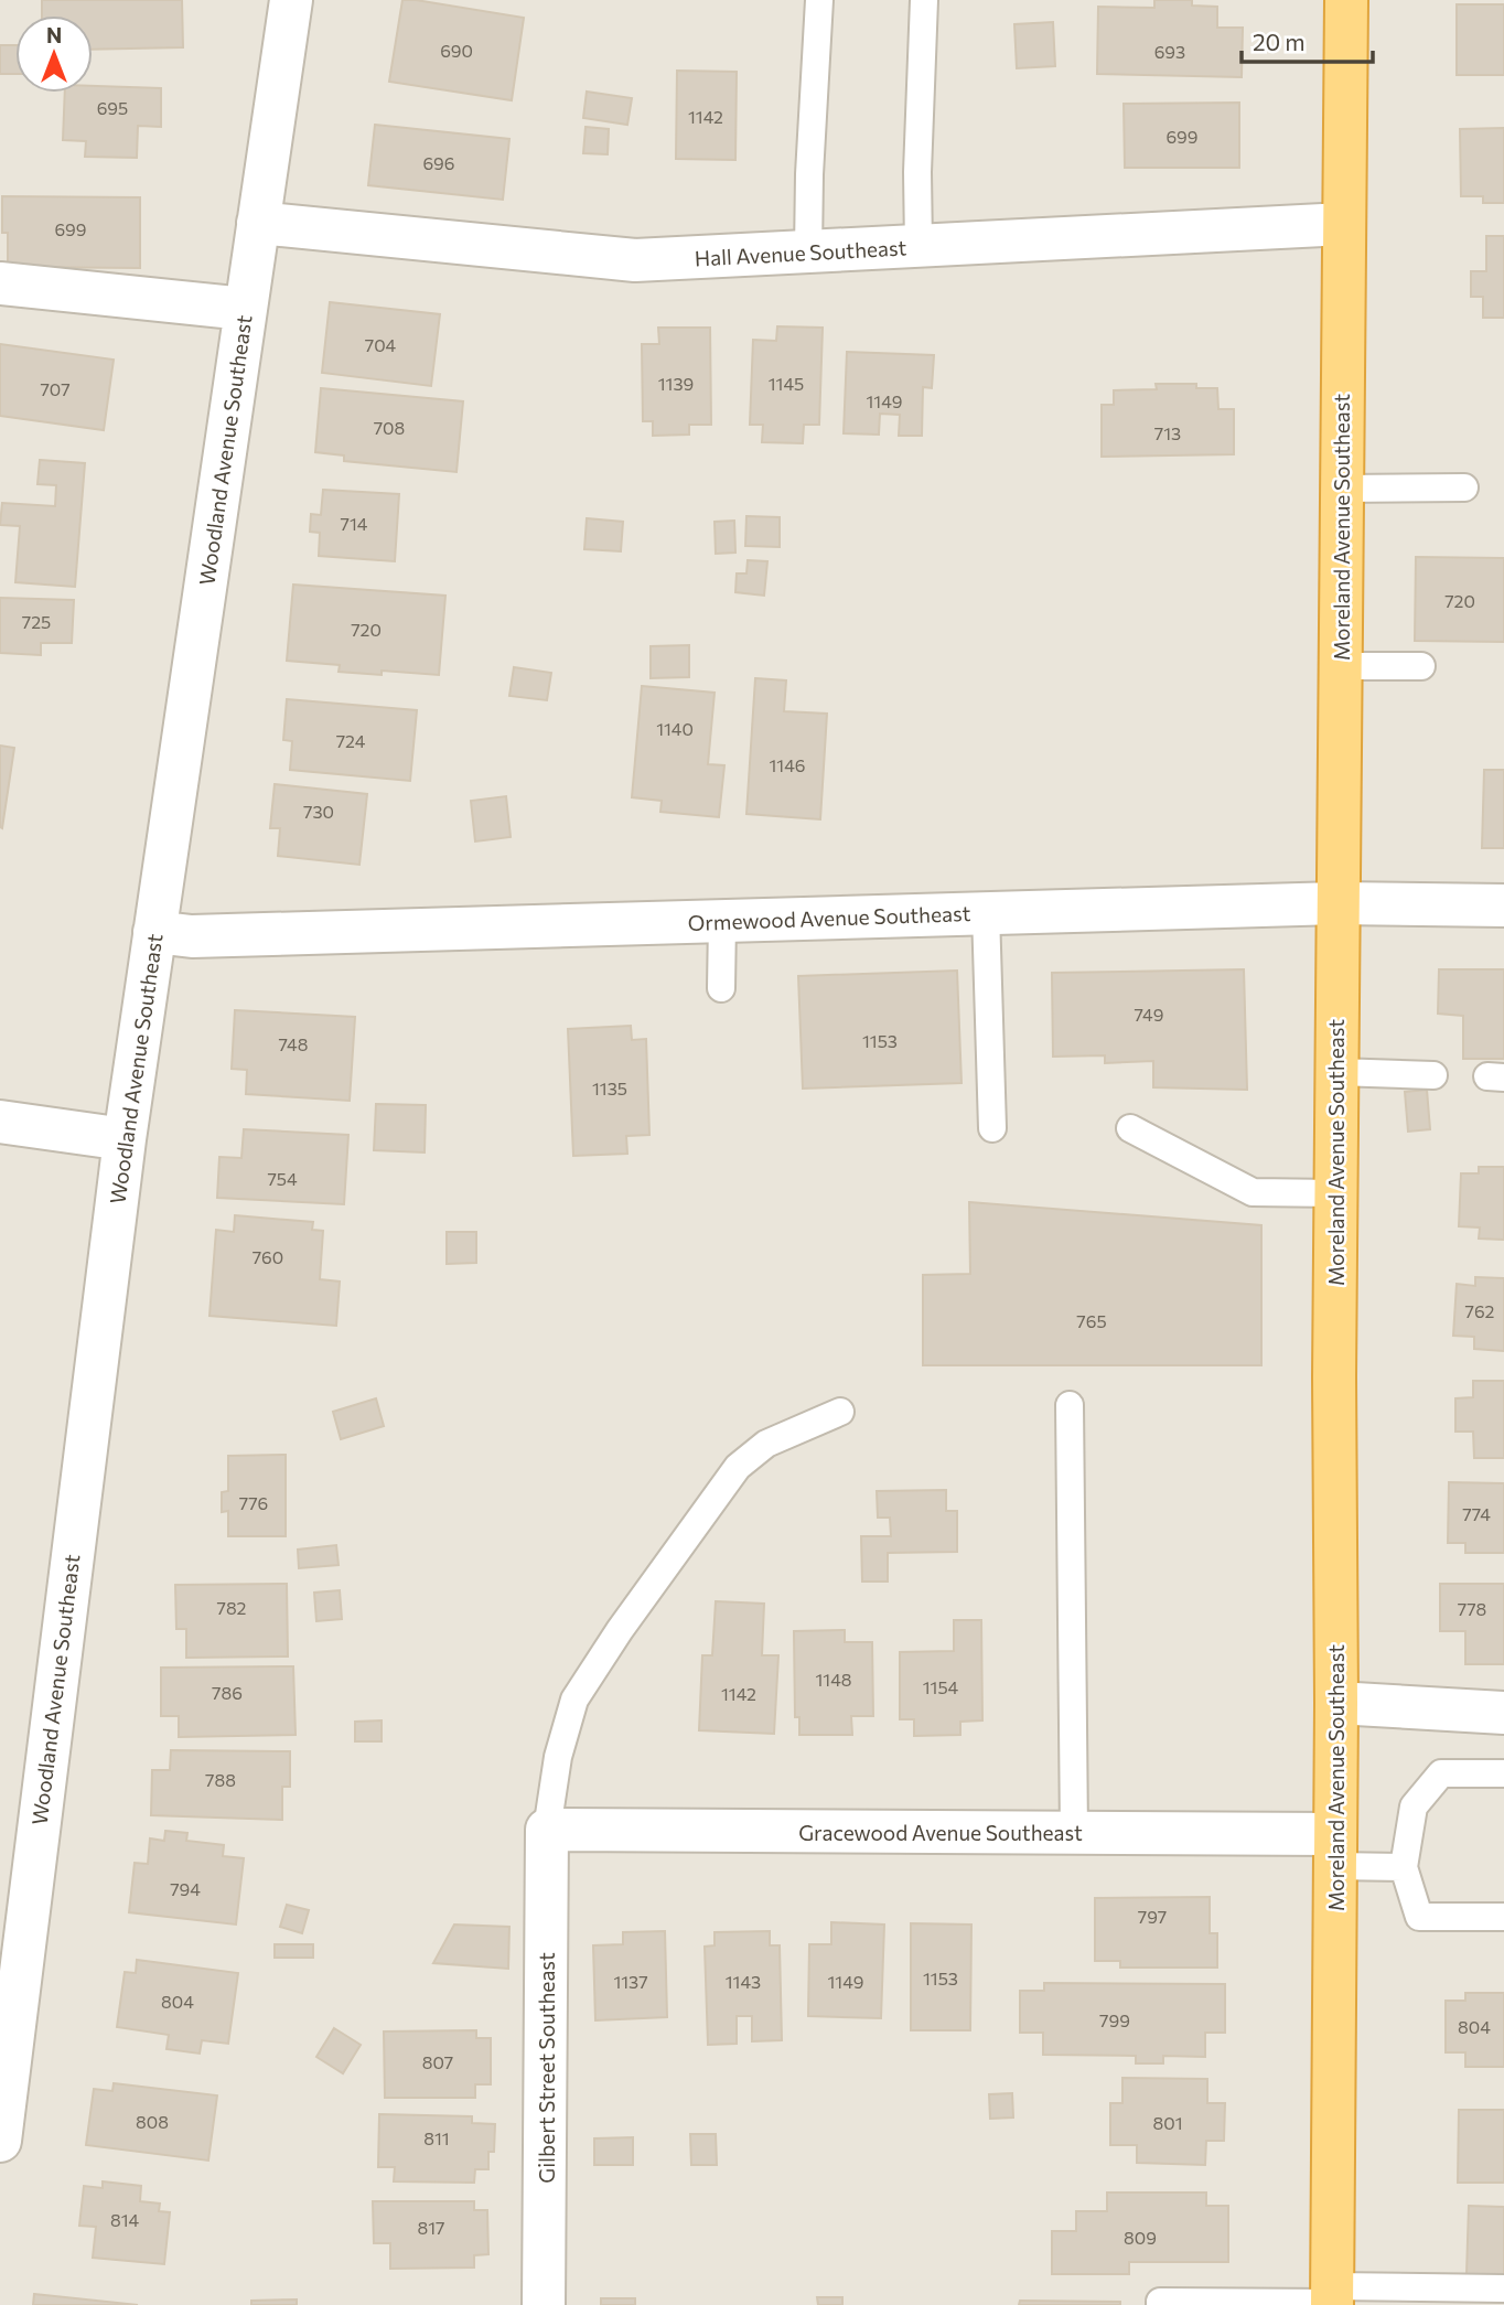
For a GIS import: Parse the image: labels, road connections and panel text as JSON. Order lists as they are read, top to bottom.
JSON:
{
  "streets": {
    "highway": ["Moreland Avenue Southeast"],
    "street": [
      "Hall Avenue Southeast",
      "Woodland Avenue Southeast",
      "Ormewood Avenue Southeast",
      "Gracewood Avenue Southeast",
      "Gilbert Street Southeast"
    ]
  },
  "crossings": [
    ["Hall Avenue Southeast", "Woodland Avenue Southeast"],
    ["Hall Avenue Southeast", "Moreland Avenue Southeast"],
    ["Woodland Avenue Southeast", "Ormewood Avenue Southeast"],
    ["Moreland Avenue Southeast", "Ormewood Avenue Southeast"],
    ["Moreland Avenue Southeast", "Gracewood Avenue Southeast"],
    ["Gracewood Avenue Southeast", "Gilbert Street Southeast"]
  ],
  "house_numbers": [
    "690",
    "693",
    "695",
    "1142",
    "699",
    "696",
    "699",
    "704",
    "1139",
    "1145",
    "707",
    "1149",
    "708",
    "713",
    "714",
    "720",
    "725",
    "720",
    "1140",
    "724",
    "1146",
    "730",
    "749",
    "1153",
    "748",
    "1135",
    "754",
    "760",
    "762",
    "765",
    "776",
    "774",
    "782",
    "778",
    "1148",
    "1154",
    "786",
    "1142",
    "788",
    "794",
    "797",
    "1153",
    "1137",
    "1143",
    "1149",
    "804",
    "799",
    "804",
    "807",
    "808",
    "801",
    "811",
    "814",
    "817",
    "809"
  ],
  "scale_bar": "20 m",
  "north": "top"
}
